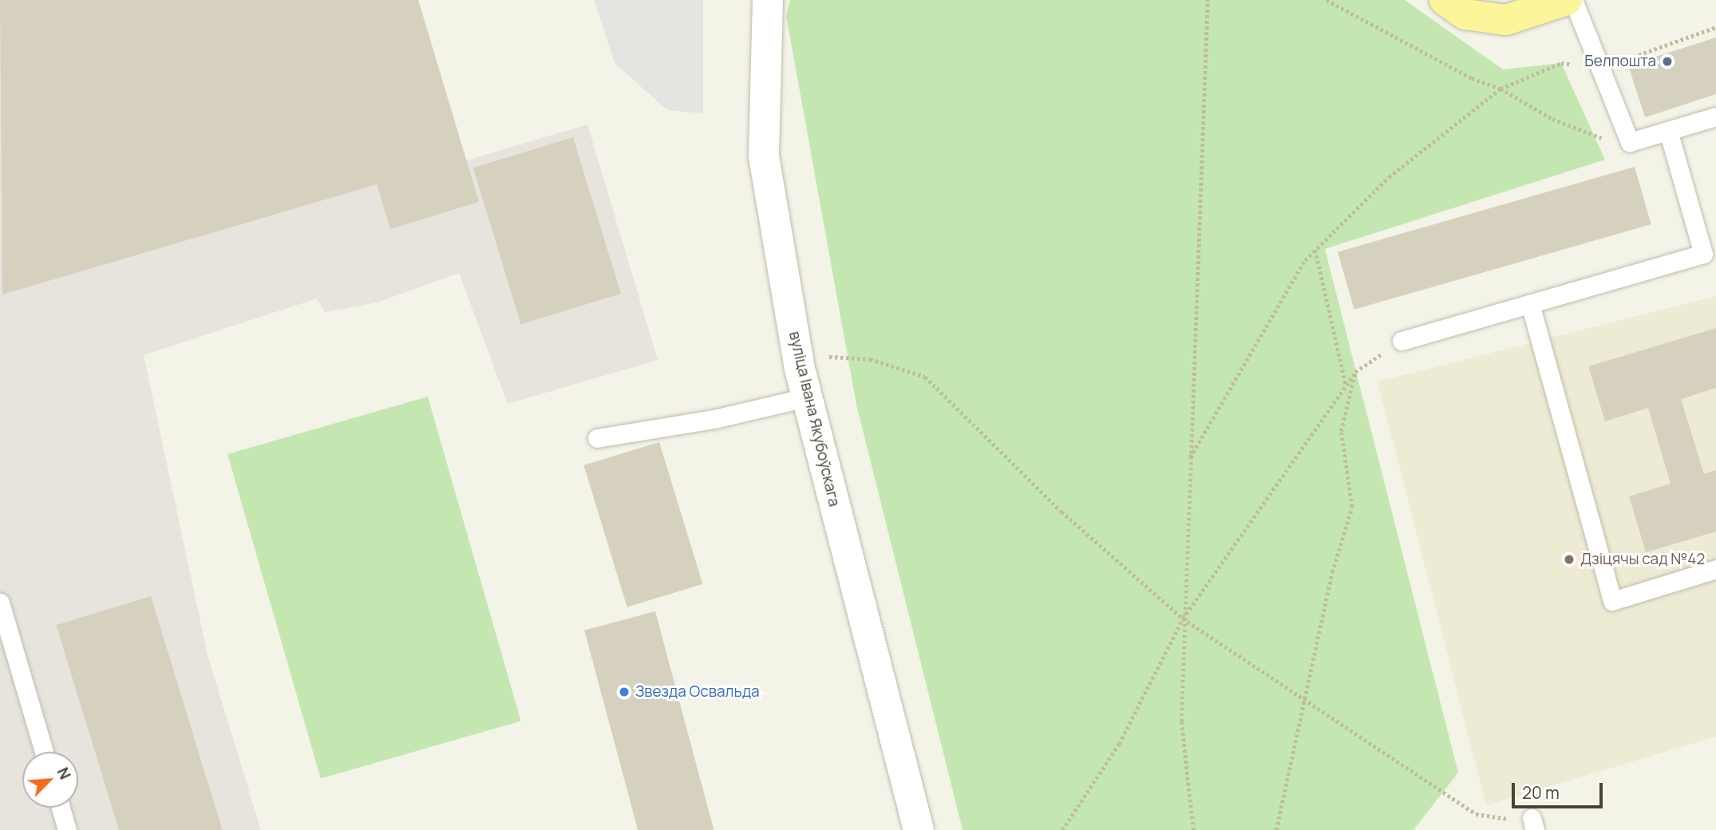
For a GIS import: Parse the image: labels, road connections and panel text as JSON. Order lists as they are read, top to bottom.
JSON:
{
  "streets": {
    "street": ["вуліца Івана Якубоўскага"]
  },
  "places": ["Белпошта", "Дзіцячы сад №42", "Звезда Освальда"],
  "scale_bar": "20 m",
  "north": "top right"
}
